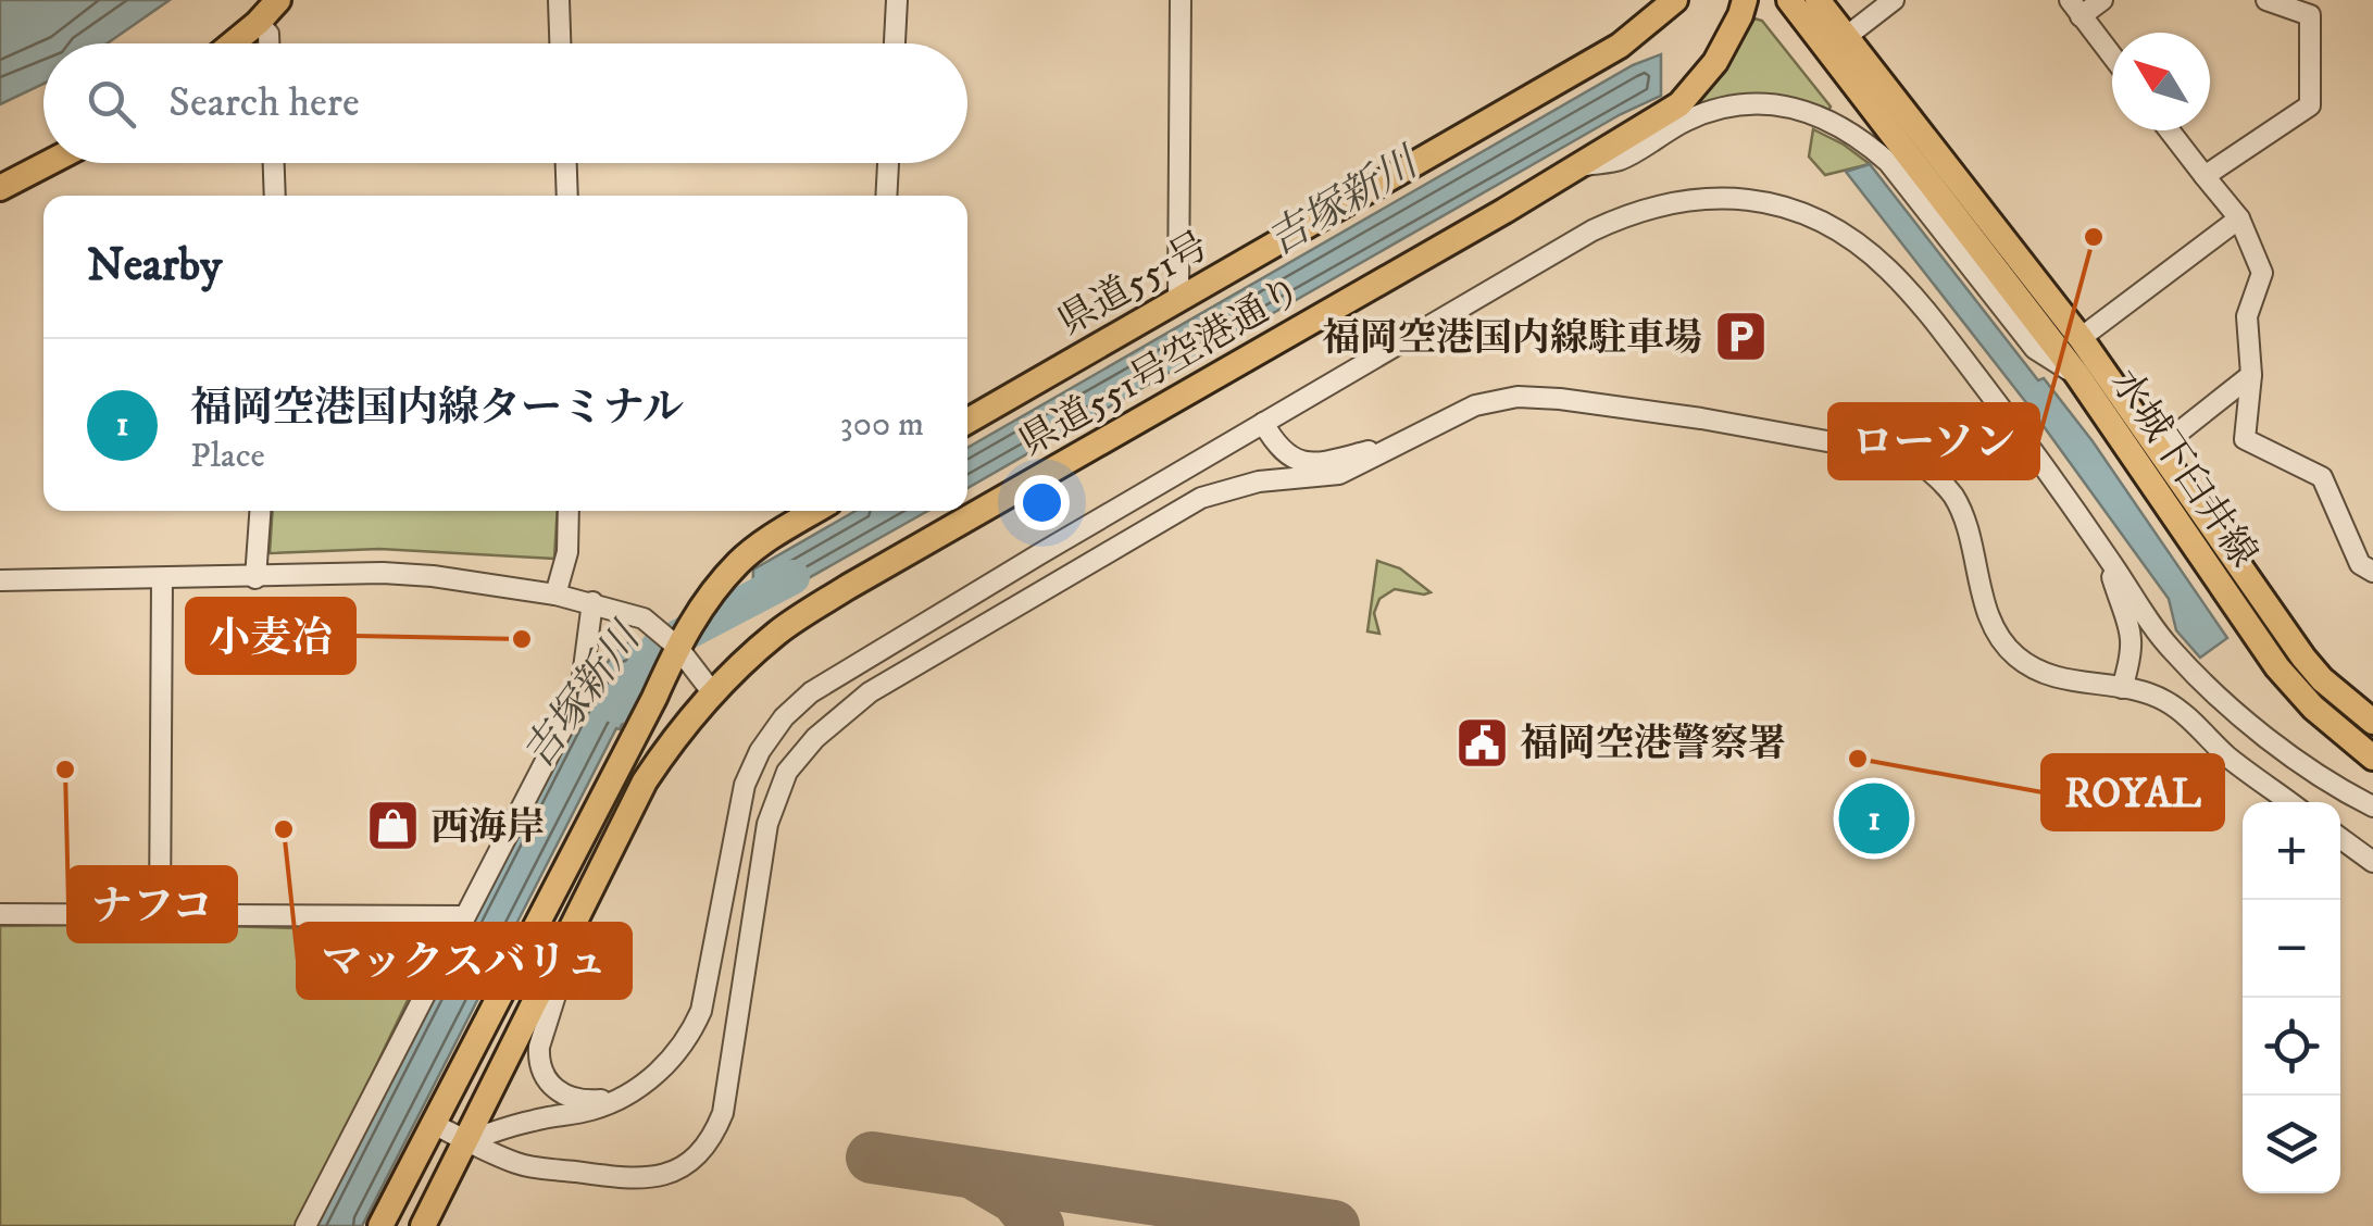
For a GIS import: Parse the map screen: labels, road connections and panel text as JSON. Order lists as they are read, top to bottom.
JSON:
{
  "streets": {
    "main road": ["県道551号", "県道551号空港通り", "水城下臼井線"]
  },
  "water": ["吉塚新川"],
  "places": {
    "other": [
      "ローソン",
      "小麦冶",
      "ROYAL",
      "ナフコ",
      "マックスバリュ"
    ],
    "parking": ["福岡空港国内線駐車場"],
    "public building": ["福岡空港警察署"],
    "shop": ["西海岸"]
  },
  "north": "top left",
  "page": {
    "search": "Search here",
    "heading": "Nearby",
    "list": [
      {
        "mark": "1",
        "name": "福岡空港国内線ターミナル",
        "note": "Place",
        "value": "300 m"
      }
    ],
    "pins": "1",
    "map_buttons": ["+", "−"]
  }
}
